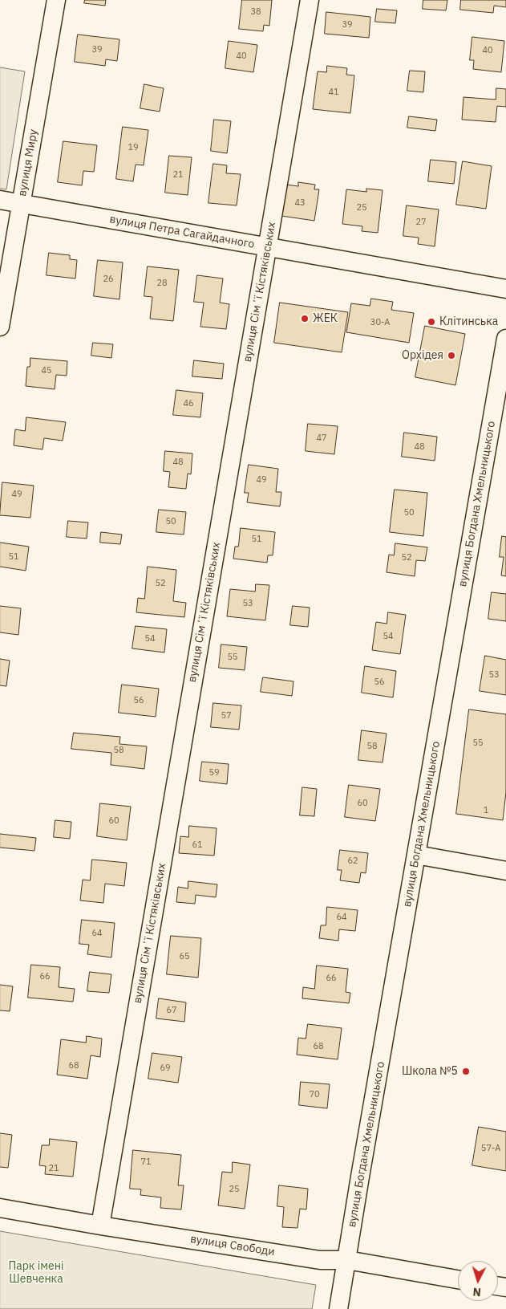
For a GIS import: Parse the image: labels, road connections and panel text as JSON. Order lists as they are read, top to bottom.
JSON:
{
  "streets": {
    "street": [
      "вулиця Миру",
      "вулиця Петра Сагайдачного",
      "вулиця Сімʼї Кістяківських",
      "вулиця Богдана Хмельницького",
      "вулиця Свободи"
    ]
  },
  "crossings": [
    ["вулиця Миру", "вулиця Петра Сагайдачного"],
    ["вулиця Петра Сагайдачного", "вулиця Сімʼї Кістяківських"],
    ["вулиця Сімʼї Кістяківських", "вулиця Свободи"],
    ["вулиця Богдана Хмельницького", "вулиця Свободи"]
  ],
  "parks": ["Парк імені Шевченка"],
  "places": [
    "ЖЕК",
    "Клітинська",
    "Орхідея",
    "Школа №5"
  ],
  "house_numbers": [
    "38",
    "39",
    "39",
    "40",
    "40",
    "41",
    "19",
    "21",
    "43",
    "25",
    "27",
    "26",
    "28",
    "30-А",
    "45",
    "46",
    "47",
    "48",
    "48",
    "49",
    "49",
    "50",
    "50",
    "51",
    "51",
    "52",
    "52",
    "53",
    "54",
    "54",
    "55",
    "53",
    "56",
    "56",
    "57",
    "55",
    "58",
    "58",
    "59",
    "60",
    "1",
    "60",
    "61",
    "62",
    "64",
    "64",
    "65",
    "66",
    "66",
    "67",
    "68",
    "68",
    "69",
    "70",
    "57-А",
    "71",
    "21",
    "25"
  ],
  "north": "bottom"
}
